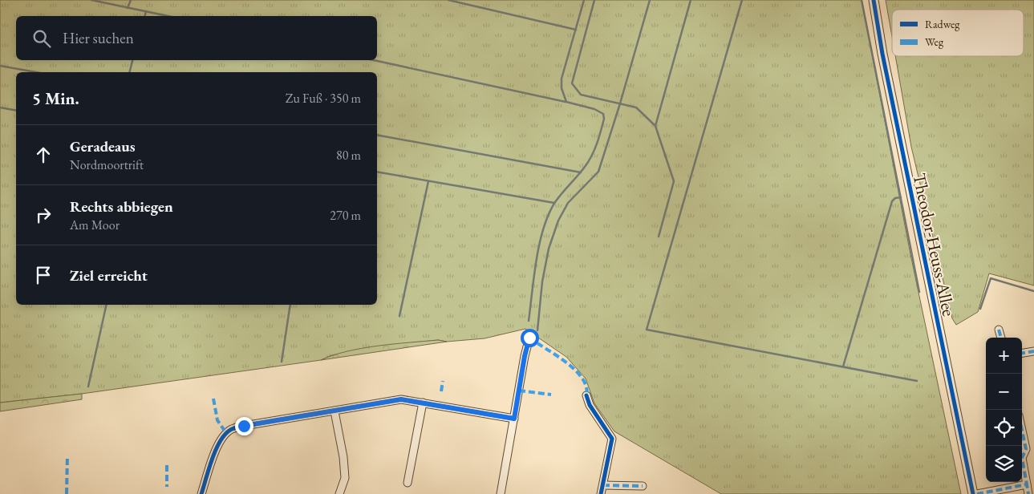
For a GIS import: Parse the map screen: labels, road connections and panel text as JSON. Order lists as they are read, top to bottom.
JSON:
{
  "streets": {
    "street": ["Theodor-Heuss-Allee"]
  },
  "legend": ["Radweg", "Weg"],
  "page": {
    "search": "Hier suchen",
    "heading": ["5 Min.", "Zu Fuß · 350 m"],
    "list": [
      ["Geradeaus", "Nordmoortrift", "80 m"],
      ["Rechts abbiegen", "Am Moor", "270 m"],
      "Ziel erreicht"
    ],
    "map_buttons": ["+", "−"]
  }
}
